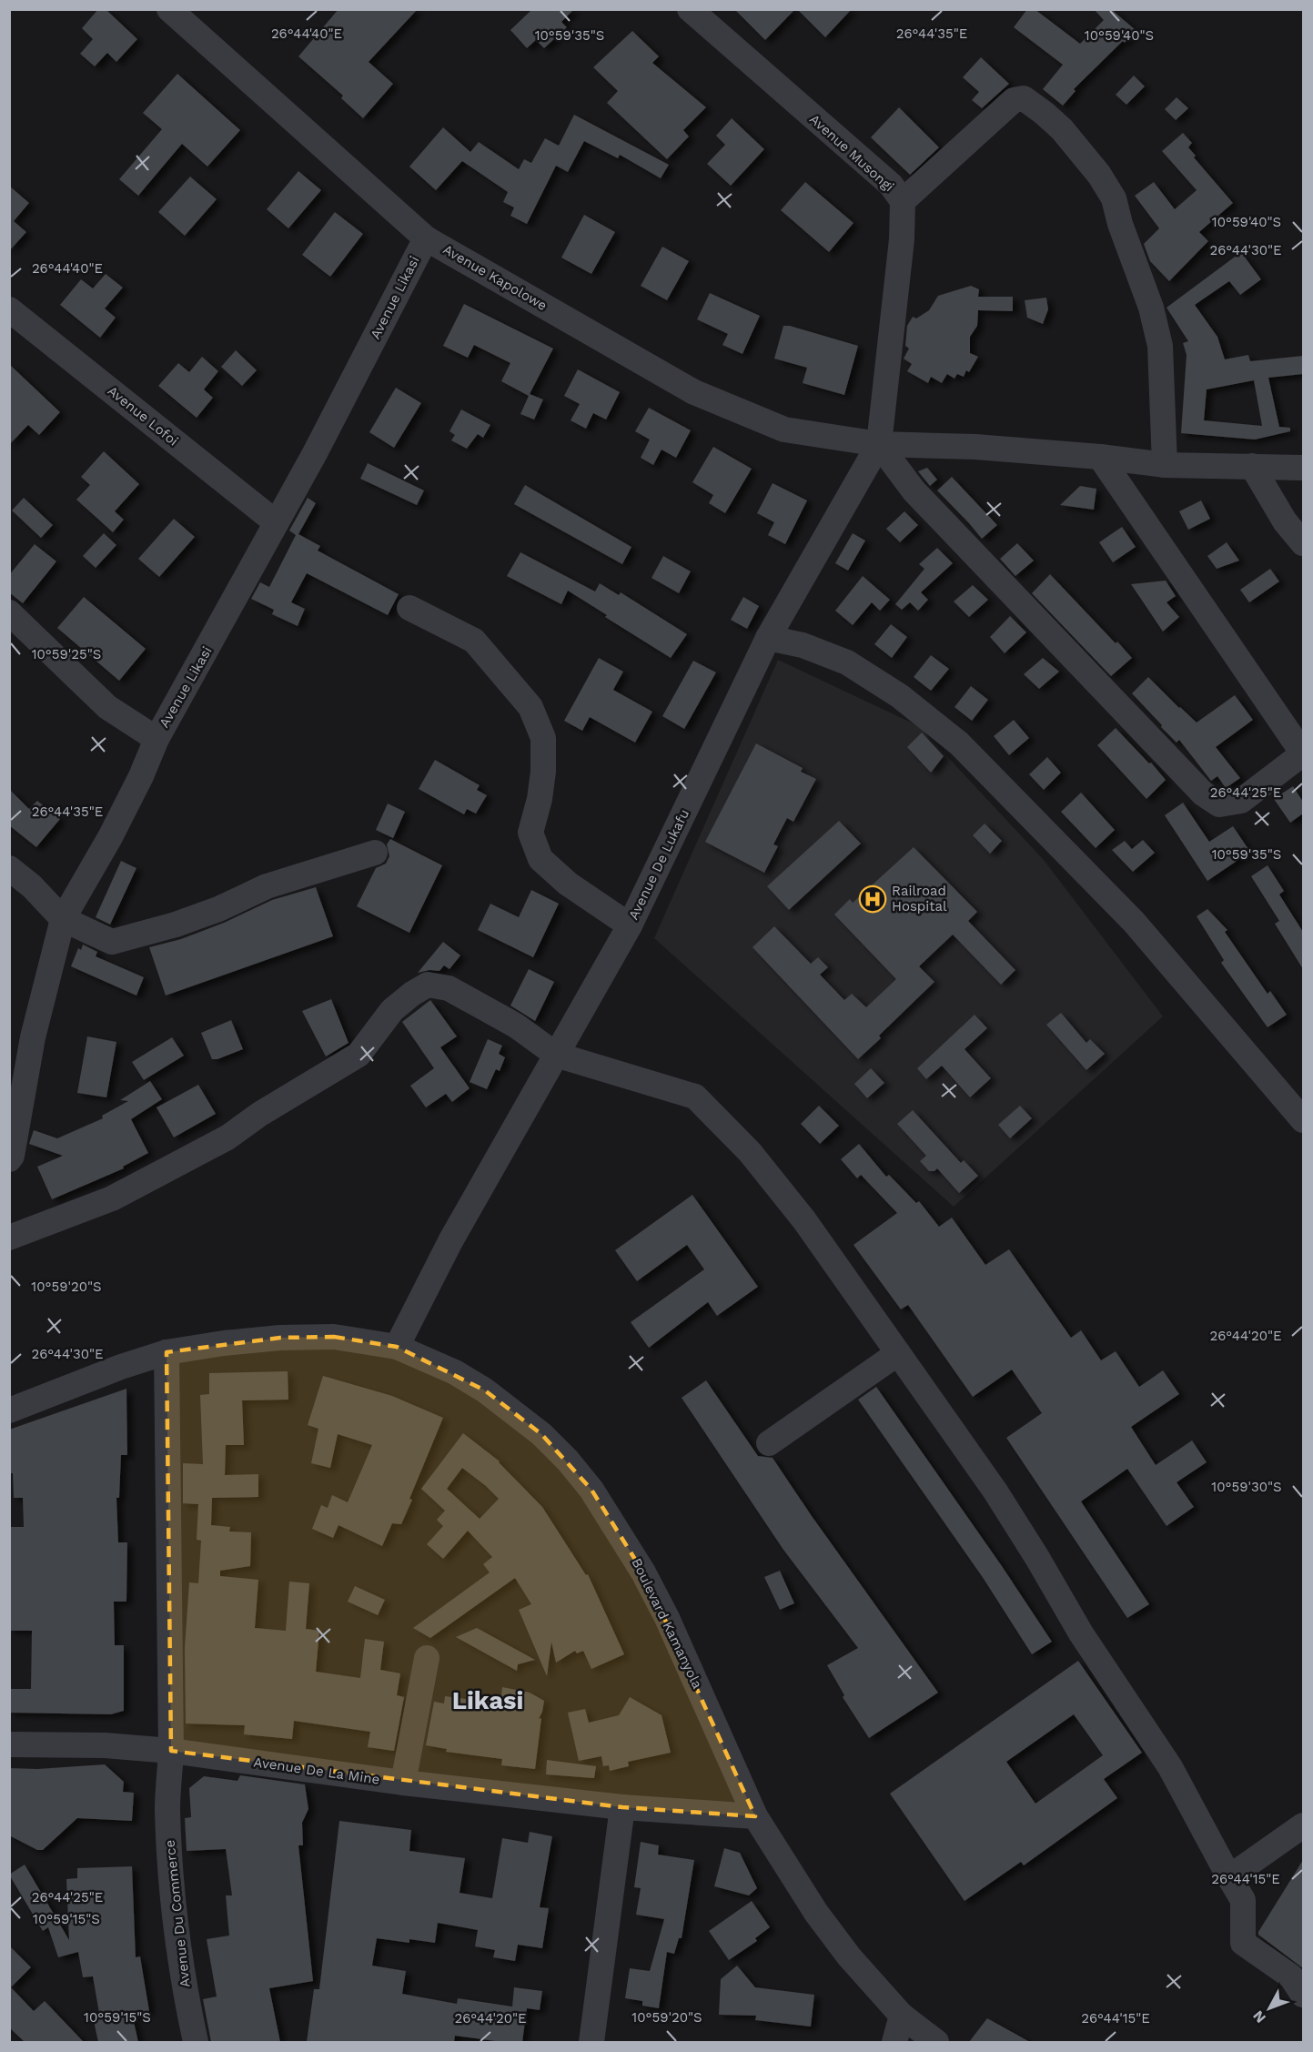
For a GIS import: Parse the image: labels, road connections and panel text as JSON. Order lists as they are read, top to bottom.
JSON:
{
  "streets": {
    "street": [
      "Avenue Musongi",
      "Avenue Kapolowe",
      "Avenue Likasi",
      "Avenue Lofoi",
      "Avenue De Lukafu",
      "Boulevard Kamanyola",
      "Avenue De La Mine",
      "Avenue Du Commerce"
    ]
  },
  "crossings": [
    ["Avenue Musongi", "Avenue Kapolowe"],
    ["Avenue Musongi", "Avenue De Lukafu"],
    ["Avenue Kapolowe", "Avenue Likasi"],
    ["Avenue Kapolowe", "Avenue De Lukafu"],
    ["Avenue Likasi", "Avenue Lofoi"],
    ["Avenue De Lukafu", "Boulevard Kamanyola"],
    ["Boulevard Kamanyola", "Avenue De La Mine"],
    ["Boulevard Kamanyola", "Avenue Du Commerce"],
    ["Avenue De La Mine", "Avenue Du Commerce"]
  ],
  "districts": ["Likasi"],
  "places": {
    "hospital": ["Railroad Hospital"]
  },
  "north": "bottom left",
  "coordinates": [
    "26°44'40\"E",
    "26°44'35\"E",
    "10°59'35\"S",
    "10°59'40\"S",
    "26°44'30\"E",
    "10°59'25\"S",
    "26°44'25\"E",
    "10°59'20\"S",
    "26°44'20\"E",
    "10°59'30\"S",
    "26°44'15\"E",
    "10°59'15\"S"
  ]
}
